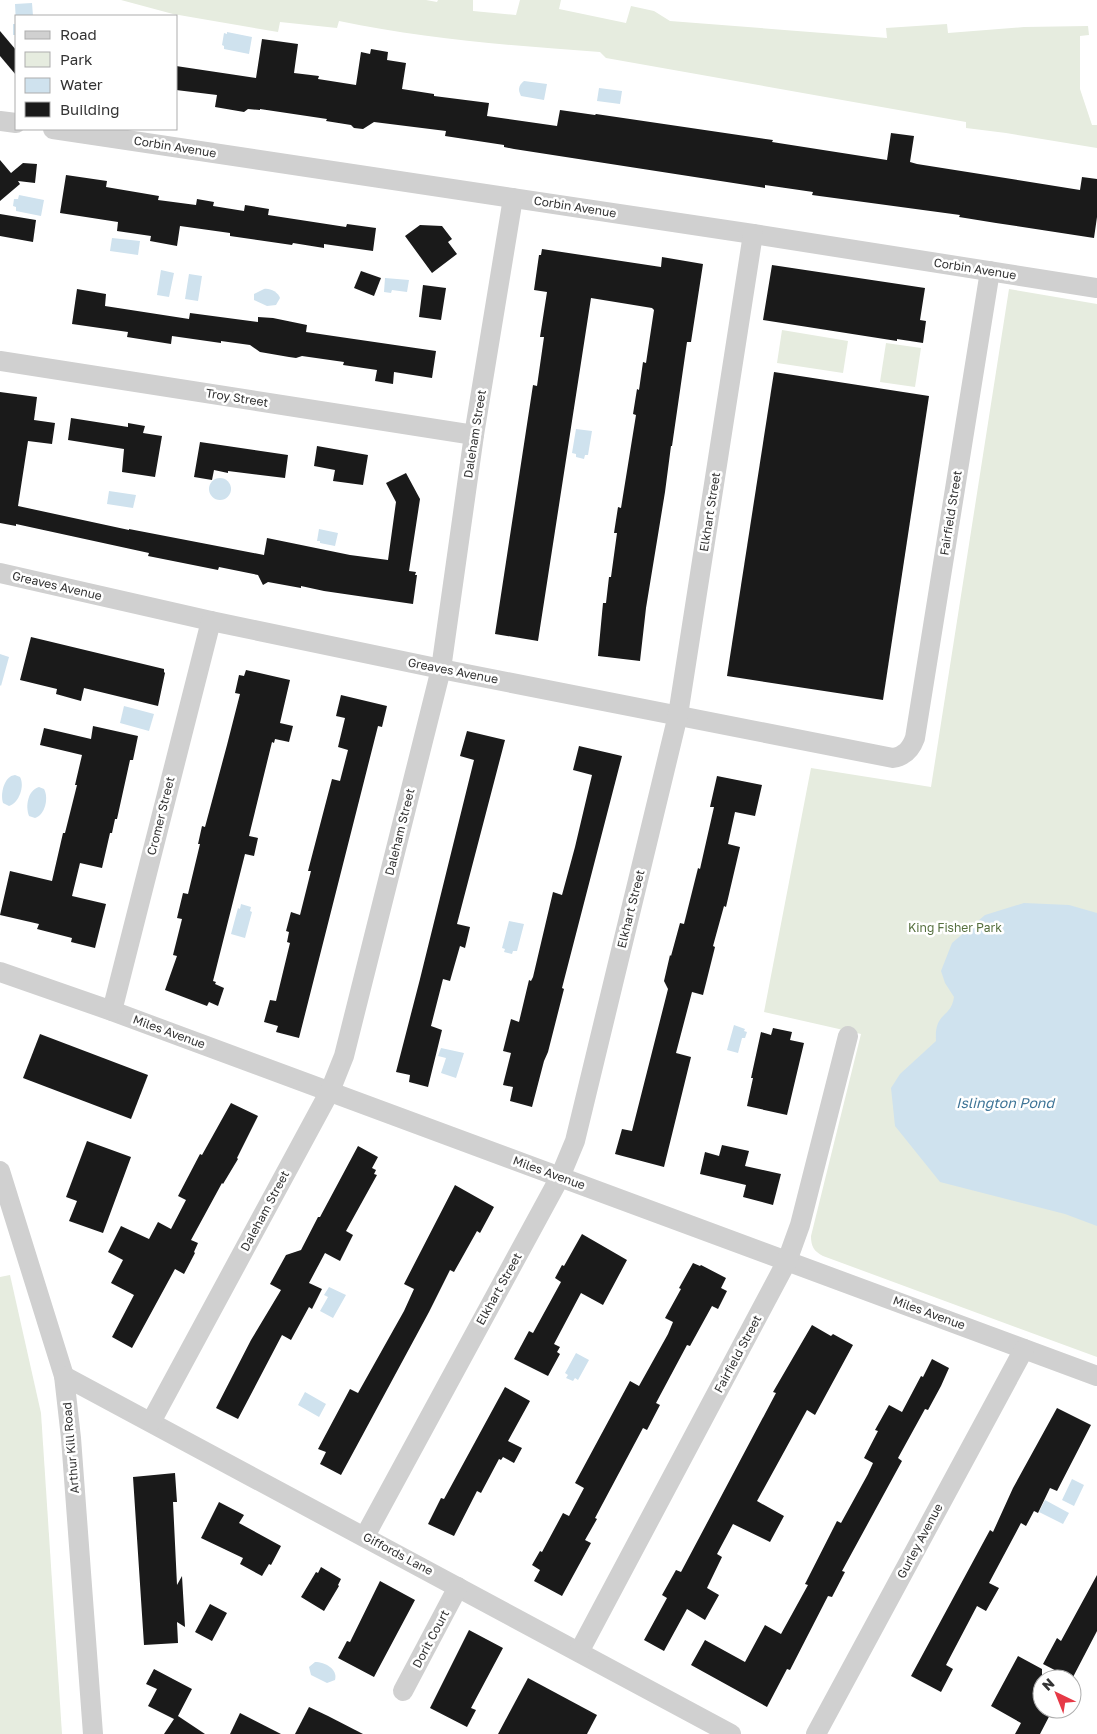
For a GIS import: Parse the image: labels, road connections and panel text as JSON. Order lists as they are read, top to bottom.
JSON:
{
  "streets": {
    "street": [
      "Corbin Avenue",
      "Troy Street",
      "Daleham Street",
      "Elkhart Street",
      "Fairfield Street",
      "Greaves Avenue",
      "Cromer Street",
      "Miles Avenue",
      "Arthur Kill Road",
      "Gurley Avenue",
      "Giffords Lane",
      "Dorit Court"
    ]
  },
  "crossings": [
    ["Corbin Avenue", "Daleham Street"],
    ["Corbin Avenue", "Elkhart Street"],
    ["Corbin Avenue", "Fairfield Street"],
    ["Troy Street", "Daleham Street"],
    ["Daleham Street", "Greaves Avenue"],
    ["Daleham Street", "Miles Avenue"],
    ["Daleham Street", "Giffords Lane"],
    ["Elkhart Street", "Greaves Avenue"],
    ["Elkhart Street", "Miles Avenue"],
    ["Elkhart Street", "Giffords Lane"],
    ["Fairfield Street", "Greaves Avenue"],
    ["Fairfield Street", "Miles Avenue"],
    ["Fairfield Street", "Giffords Lane"],
    ["Greaves Avenue", "Cromer Street"],
    ["Cromer Street", "Miles Avenue"],
    ["Miles Avenue", "Gurley Avenue"],
    ["Arthur Kill Road", "Giffords Lane"],
    ["Giffords Lane", "Dorit Court"]
  ],
  "water": ["Islington Pond"],
  "parks": ["King Fisher Park"],
  "legend": [
    "Road",
    "Park",
    "Water",
    "Building"
  ],
  "north": "top left"
}
